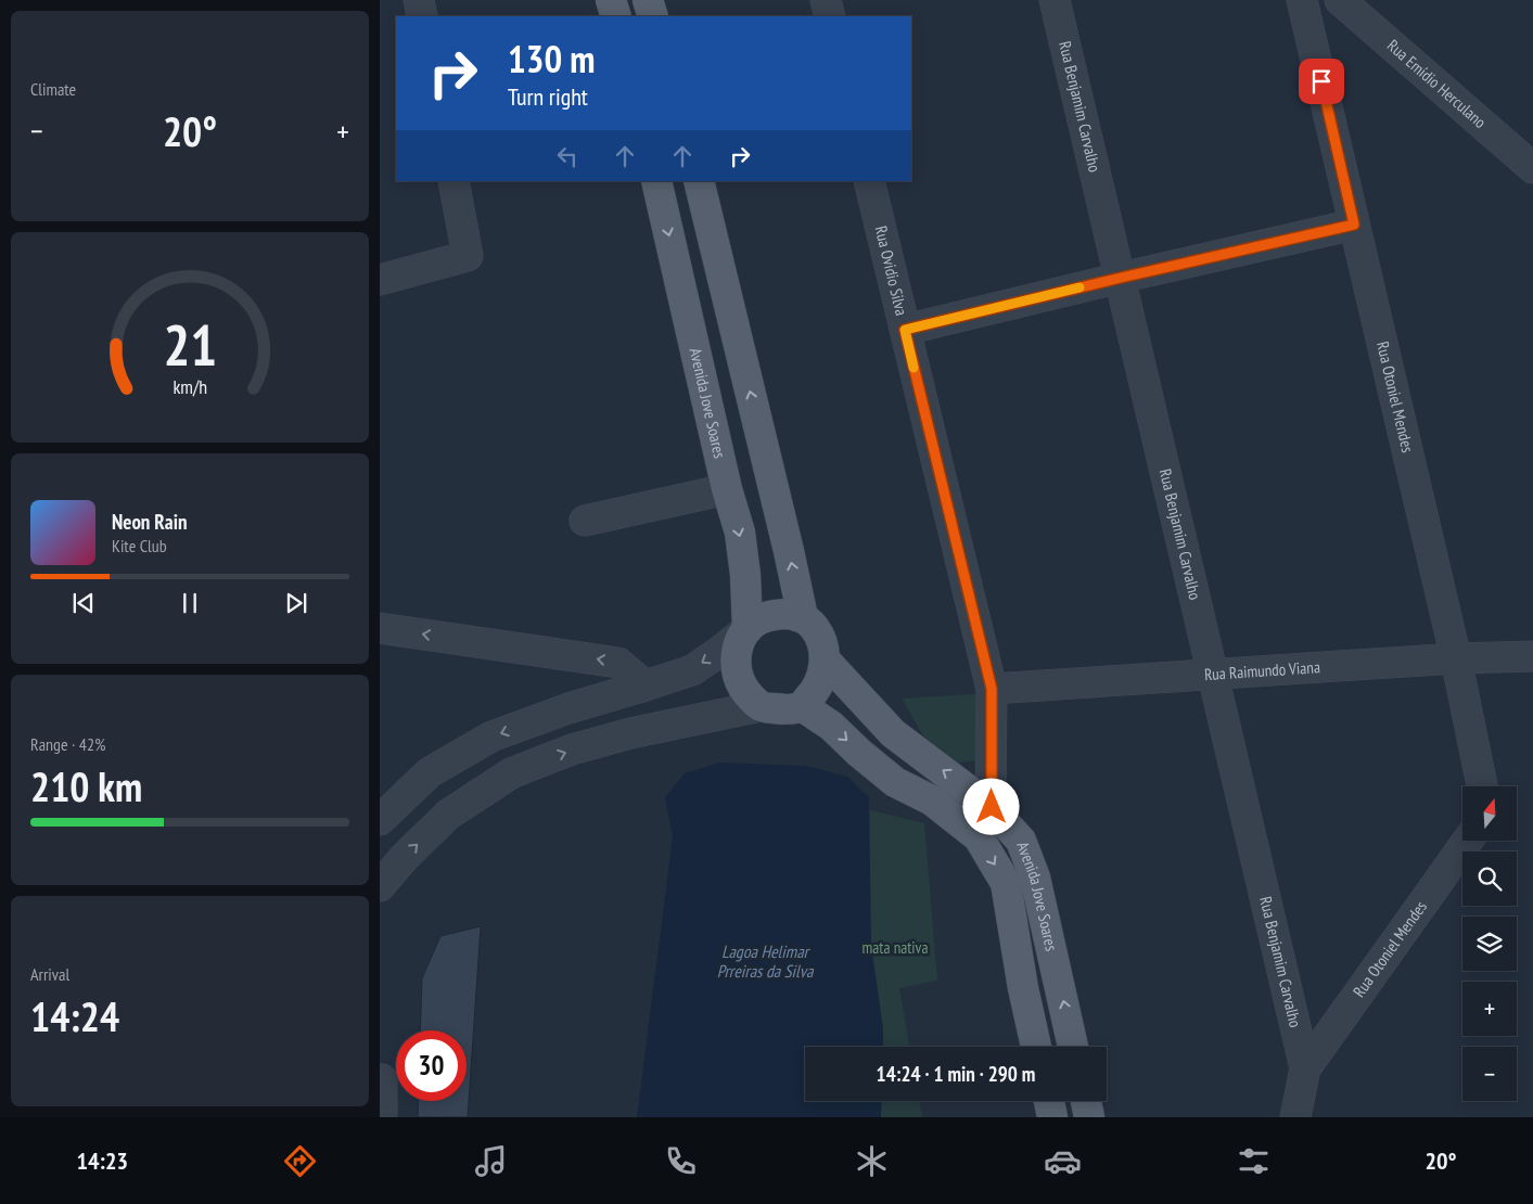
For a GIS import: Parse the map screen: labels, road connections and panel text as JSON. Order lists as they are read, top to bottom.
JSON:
{
  "streets": {
    "main road": ["Avenida Jove Soares"],
    "street": [
      "Rua Emídio Herculano",
      "Rua Benjamim Carvalho",
      "Rua Ovidio Silva",
      "Rua Otoniel Mendes",
      "Rua Raimundo Viana"
    ]
  },
  "crossings": [
    ["Rua Benjamim Carvalho", "Rua Otoniel Mendes"],
    ["Rua Benjamim Carvalho", "Rua Raimundo Viana"],
    ["Rua Ovidio Silva", "Avenida Jove Soares"],
    ["Rua Ovidio Silva", "Rua Raimundo Viana"],
    ["Rua Otoniel Mendes", "Rua Raimundo Viana"]
  ],
  "water": ["Lagoa Helimar Prreiras da Silva"],
  "parks": ["mata nativa"],
  "north": "top",
  "page": {
    "tile": [
      "Climate",
      ["Range · 42%", "210 km"],
      ["Arrival", "14:24"]
    ],
    "turn": ["130 m", "Turn right"],
    "heat": ["−", "20°", "+"],
    "song": ["Neon Rain", "Kite Club"],
    "map_buttons": ["+", "−"],
    "limit": "30",
    "trip": "14:24 · 1 min · 290 m",
    "tabs": ["14:23", "20°"],
    "gauge": ["21", "km/h"]
  }
}
